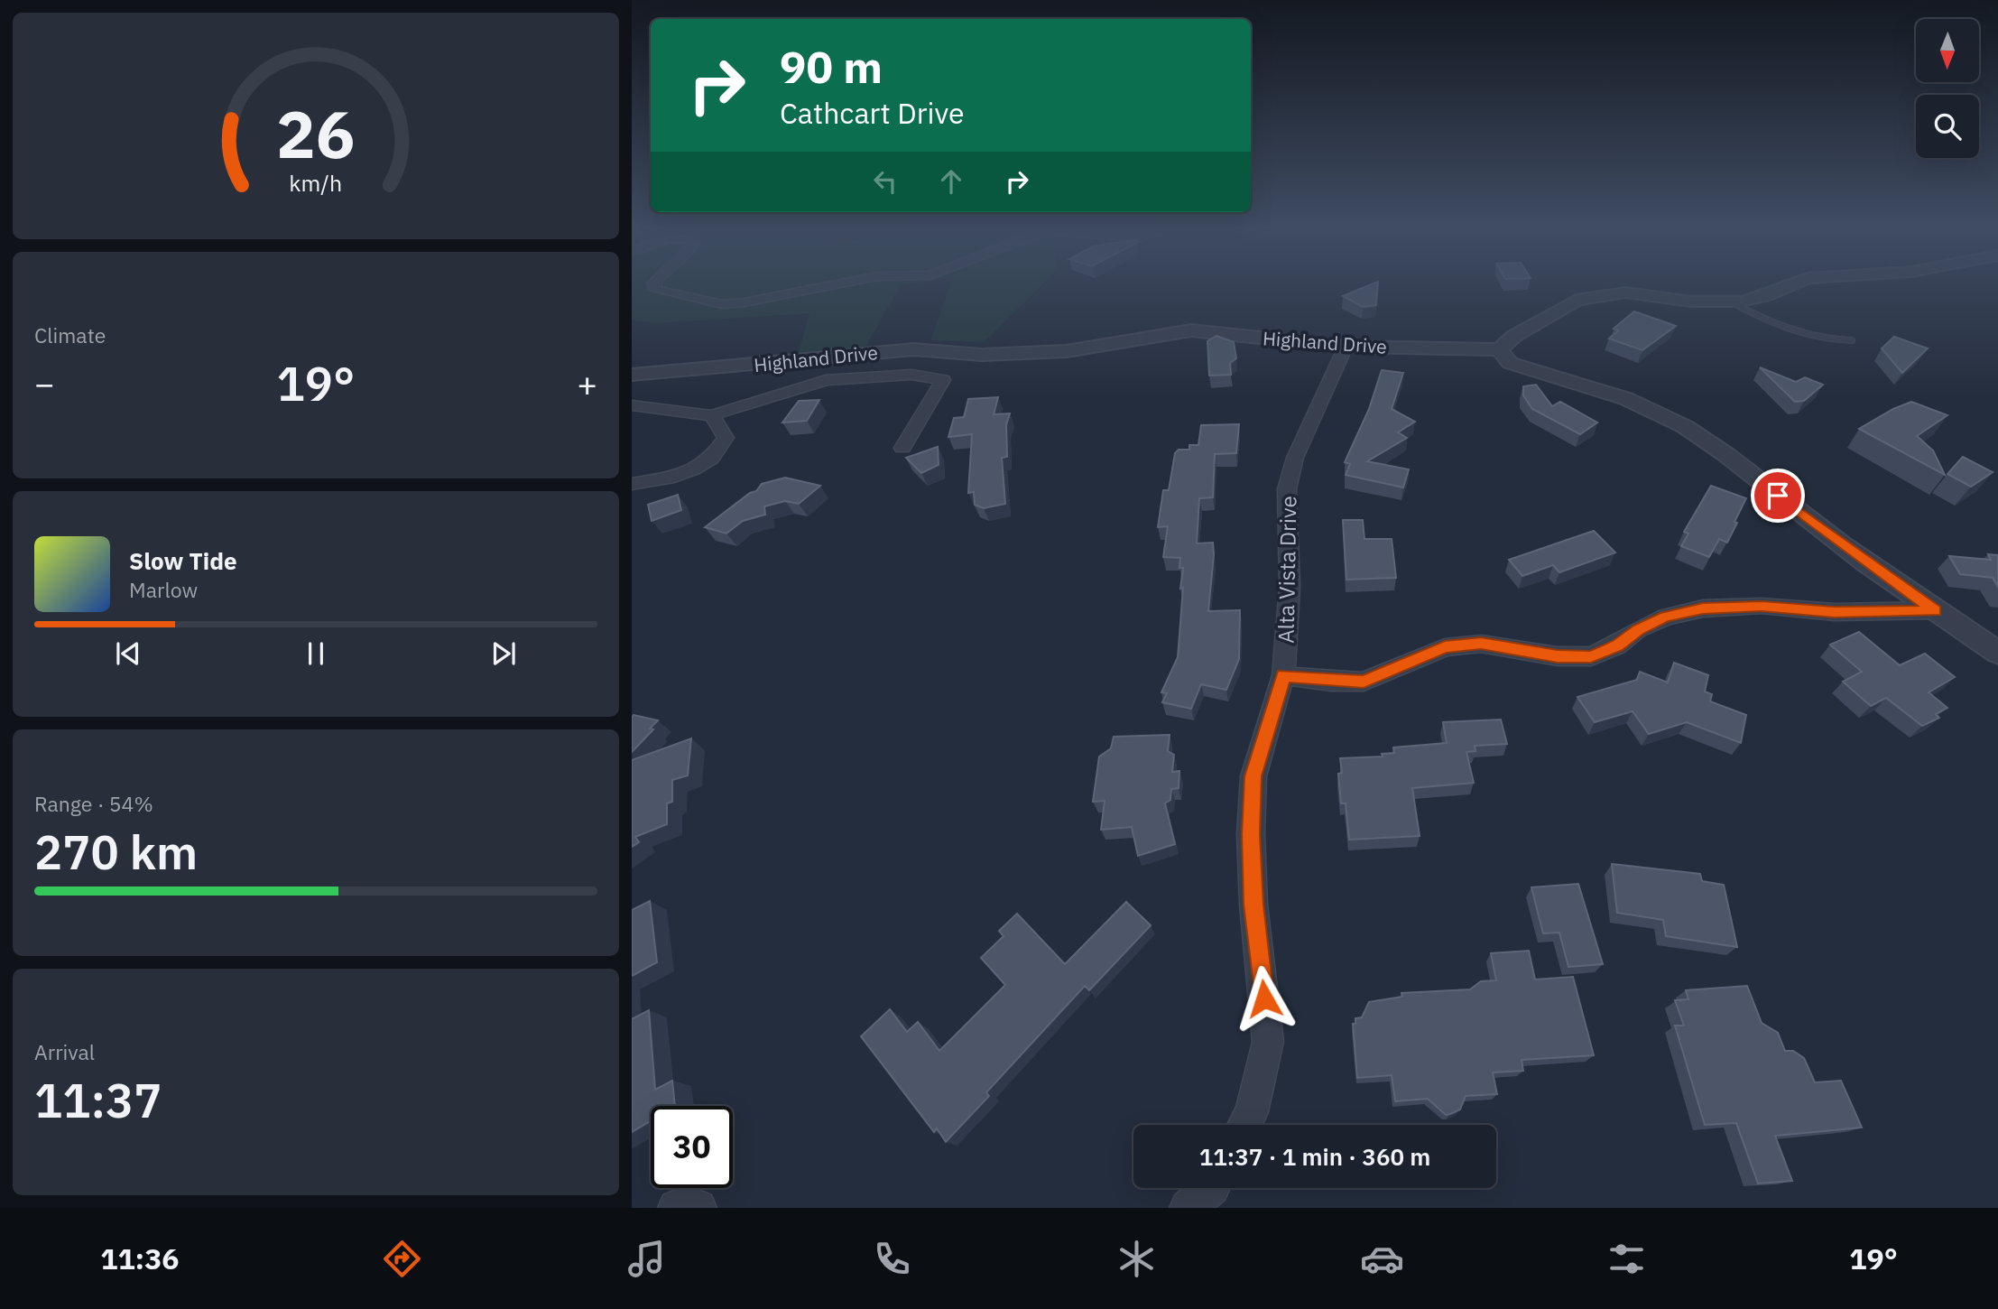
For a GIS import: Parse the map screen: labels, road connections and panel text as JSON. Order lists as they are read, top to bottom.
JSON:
{
  "streets": {
    "street": ["Highland Drive", "Alta Vista Drive"]
  },
  "crossings": [
    ["Highland Drive", "Alta Vista Drive"]
  ],
  "north": "bottom",
  "page": {
    "turn": ["90 m", "Cathcart Drive"],
    "tile": [
      "Climate",
      ["Range · 54%", "270 km"],
      ["Arrival", "11:37"]
    ],
    "heat": ["−", "19°", "+"],
    "song": ["Slow Tide", "Marlow"],
    "limit": "30",
    "trip": "11:37 · 1 min · 360 m",
    "tabs": ["11:36", "19°"],
    "gauge": ["26", "km/h"]
  }
}
